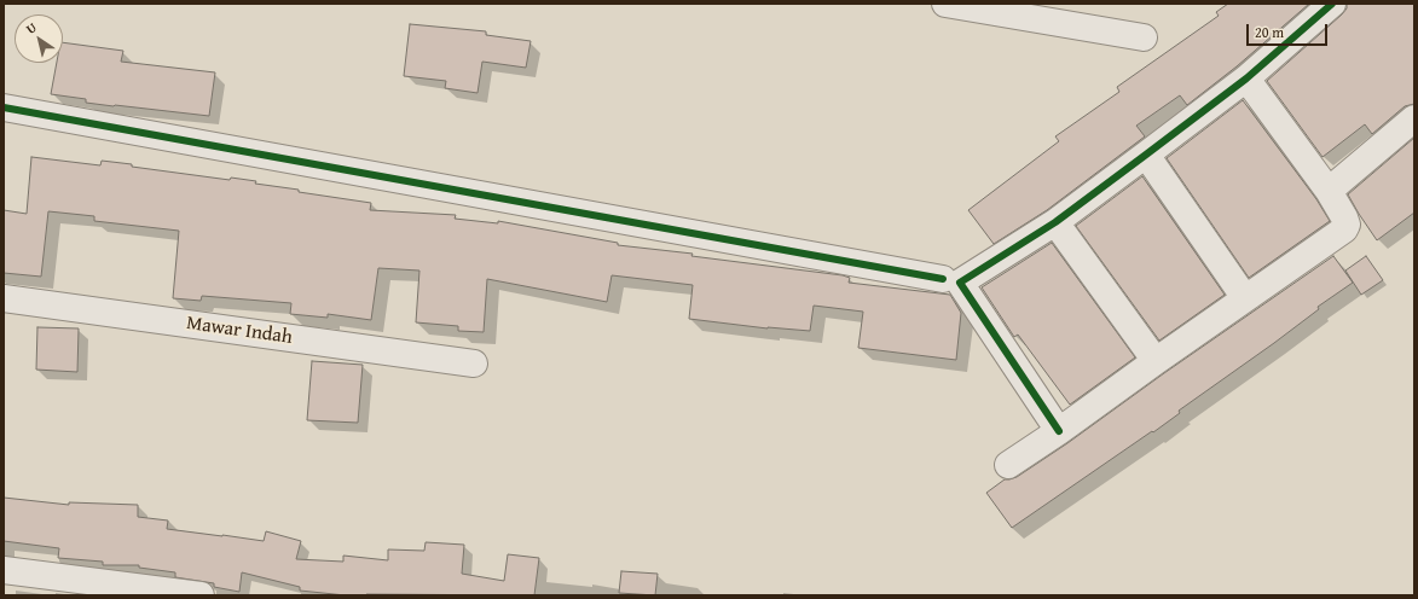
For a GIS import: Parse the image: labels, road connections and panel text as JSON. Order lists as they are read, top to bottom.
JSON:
{
  "streets": {
    "street": ["Mawar Indah"]
  },
  "scale_bar": "20 m",
  "north": "top left"
}
